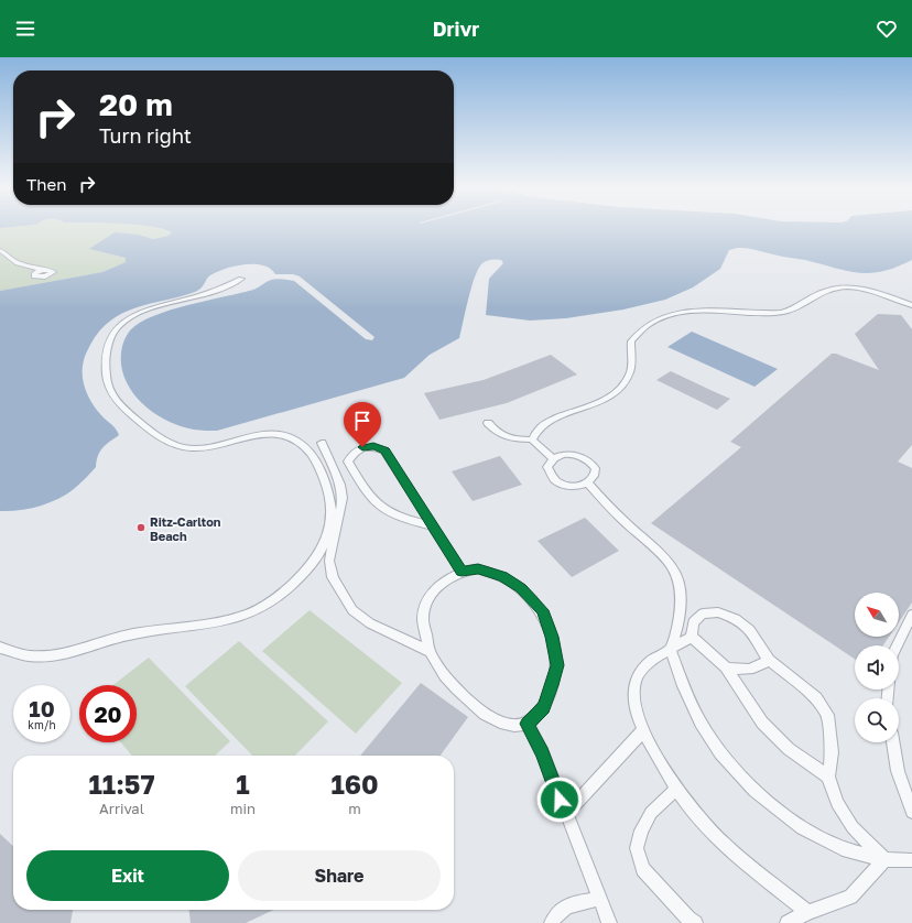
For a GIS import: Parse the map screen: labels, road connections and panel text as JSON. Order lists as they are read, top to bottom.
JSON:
{
  "places": ["Ritz-Carlton Beach"],
  "north": "top left",
  "page": {
    "header": "Drivr",
    "turn": ["20 m", "Turn right"],
    "then": "Then",
    "speed": "10 km/h",
    "limit": "20",
    "eta": [
      "11:57",
      "Arrival",
      "1",
      "min",
      "160",
      "m"
    ],
    "buttons": ["Exit", "Share"]
  }
}
